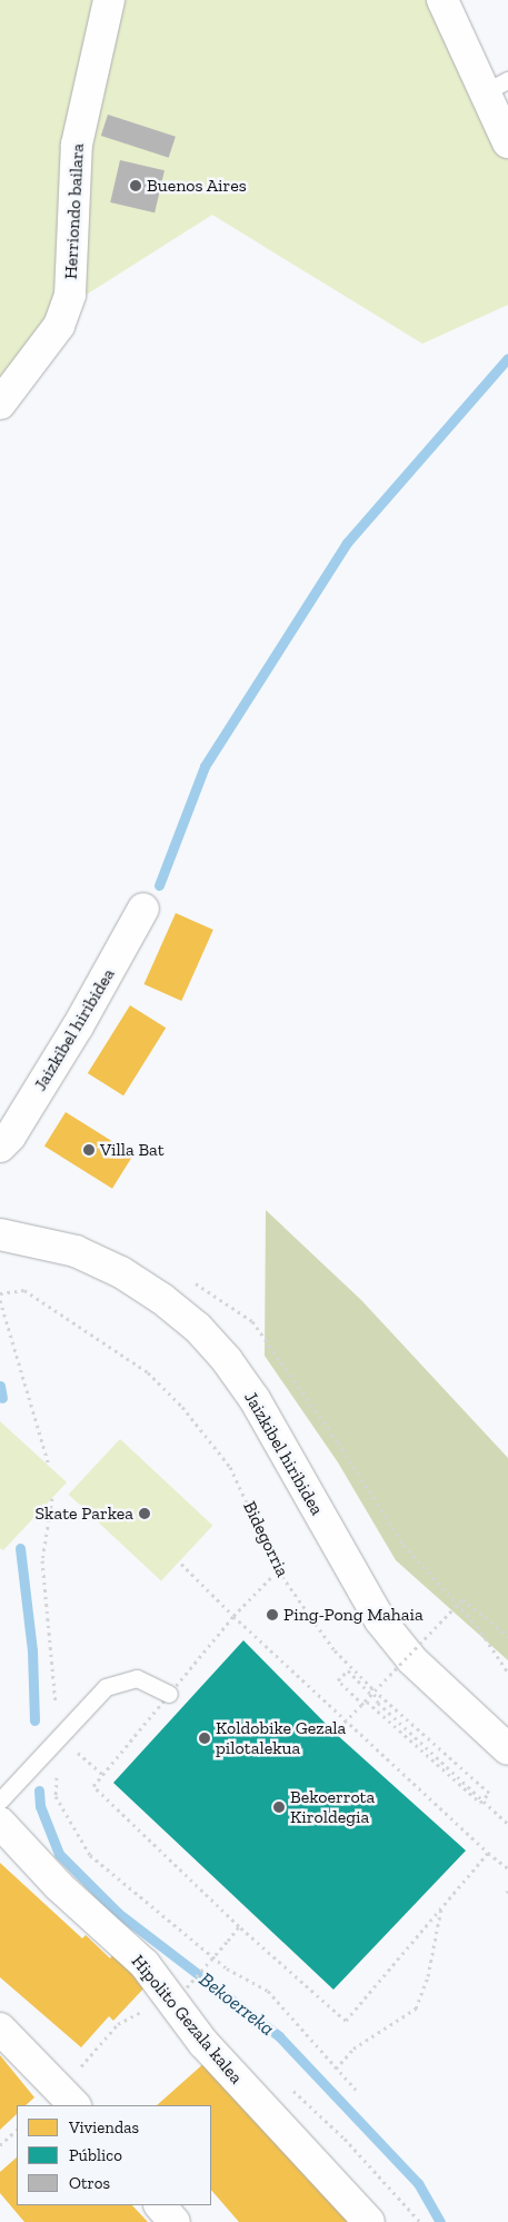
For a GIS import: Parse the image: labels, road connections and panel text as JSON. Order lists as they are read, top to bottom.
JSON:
{
  "streets": {
    "street": ["Herriondo bailara", "Jaizkibel hiribidea", "Hipolito Gezala kalea"],
    "path": ["Bidegorria"]
  },
  "water": ["Bekoerreka"],
  "places": [
    "Buenos Aires",
    "Villa Bat",
    "Skate Parkea",
    "Ping-Pong Mahaia",
    "Koldobike Gezala pilotalekua",
    "Bekoerrota Kiroldegia"
  ],
  "legend": ["Viviendas", "Público", "Otros"]
}
